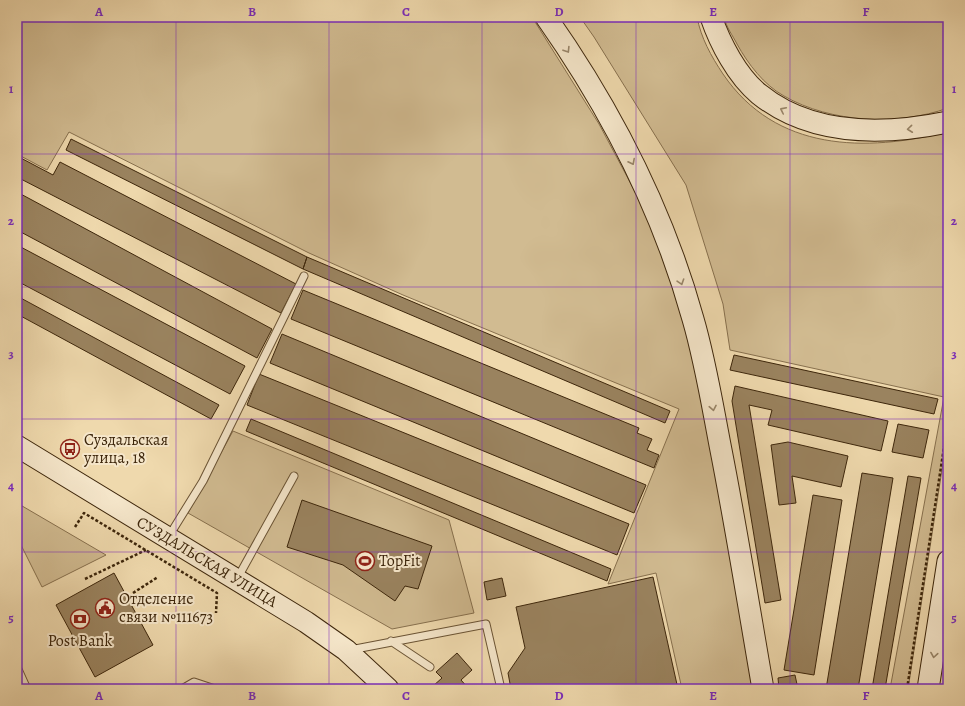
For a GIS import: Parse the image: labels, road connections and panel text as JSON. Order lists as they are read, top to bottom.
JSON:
{
  "streets": {
    "main road": ["СУЗДАЛЬСКАЯ УЛИЦА"]
  },
  "places": {
    "bus stop": ["Суздальская улица, 18"],
    "sports": ["TopFit"],
    "public building": ["Отделение связи №111673"],
    "bank": ["Post Bank"]
  },
  "grid": {
    "columns": [
      "A",
      "B",
      "C",
      "D",
      "E",
      "F"
    ],
    "rows": [
      "1",
      "2",
      "3",
      "4",
      "5"
    ]
  }
}
